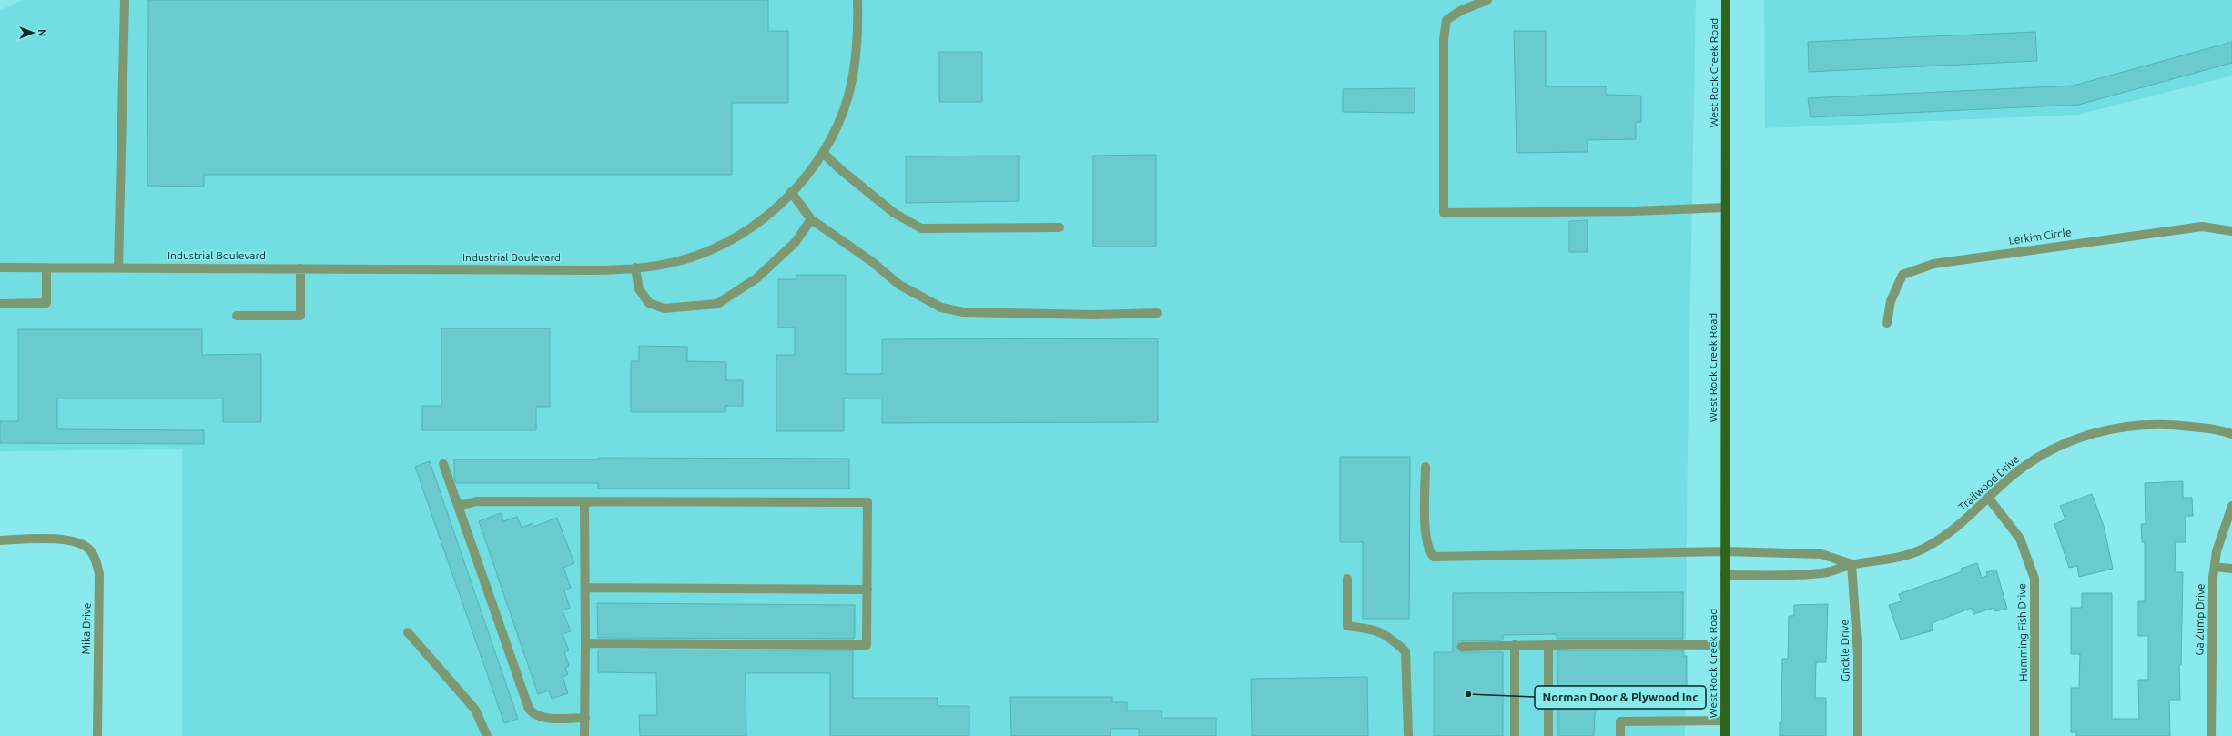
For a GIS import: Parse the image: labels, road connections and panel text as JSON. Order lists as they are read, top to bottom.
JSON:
{
  "streets": {
    "main road": ["West Rock Creek Road"],
    "street": [
      "Lerkim Circle",
      "Industrial Boulevard",
      "Trailwood Drive",
      "Ga Zump Drive",
      "Mika Drive",
      "Humming Fish Drive",
      "Grickle Drive"
    ]
  },
  "crossings": [
    ["West Rock Creek Road", "Trailwood Drive"],
    ["Trailwood Drive", "Humming Fish Drive"],
    ["Trailwood Drive", "Grickle Drive"]
  ],
  "places": ["Norman Door & Plywood Inc"],
  "north": "right"
}
